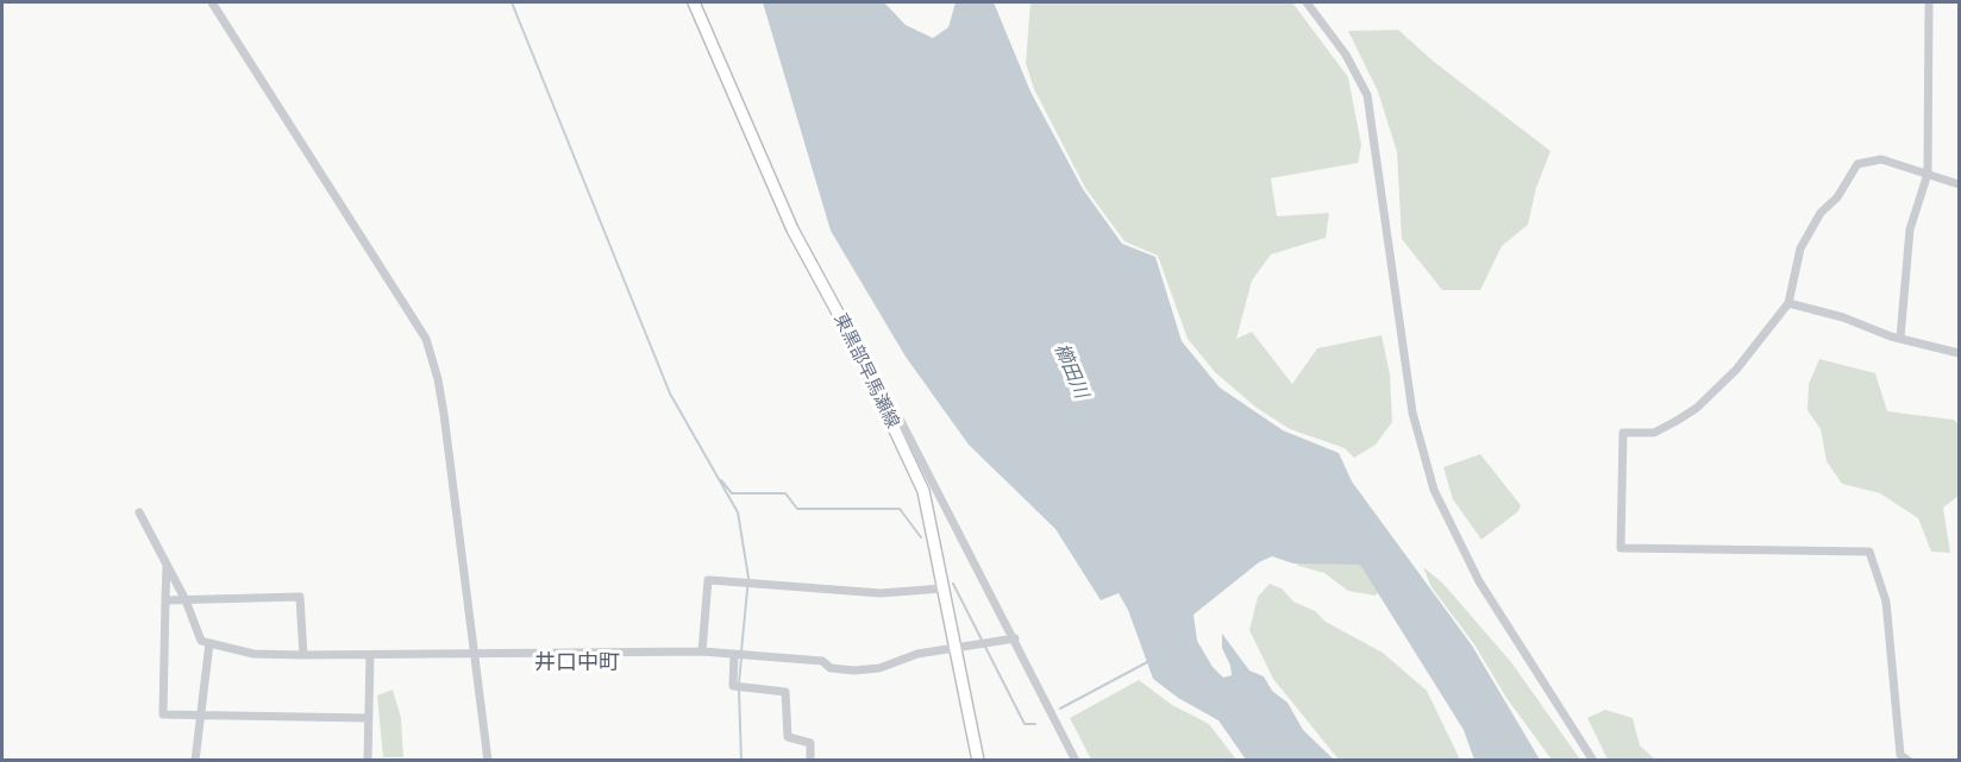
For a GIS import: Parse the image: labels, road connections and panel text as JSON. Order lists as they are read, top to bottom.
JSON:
{
  "streets": {
    "main road": ["東黒部早馬瀬線"]
  },
  "districts": ["井口中町"],
  "water": ["櫛田川"]
}
